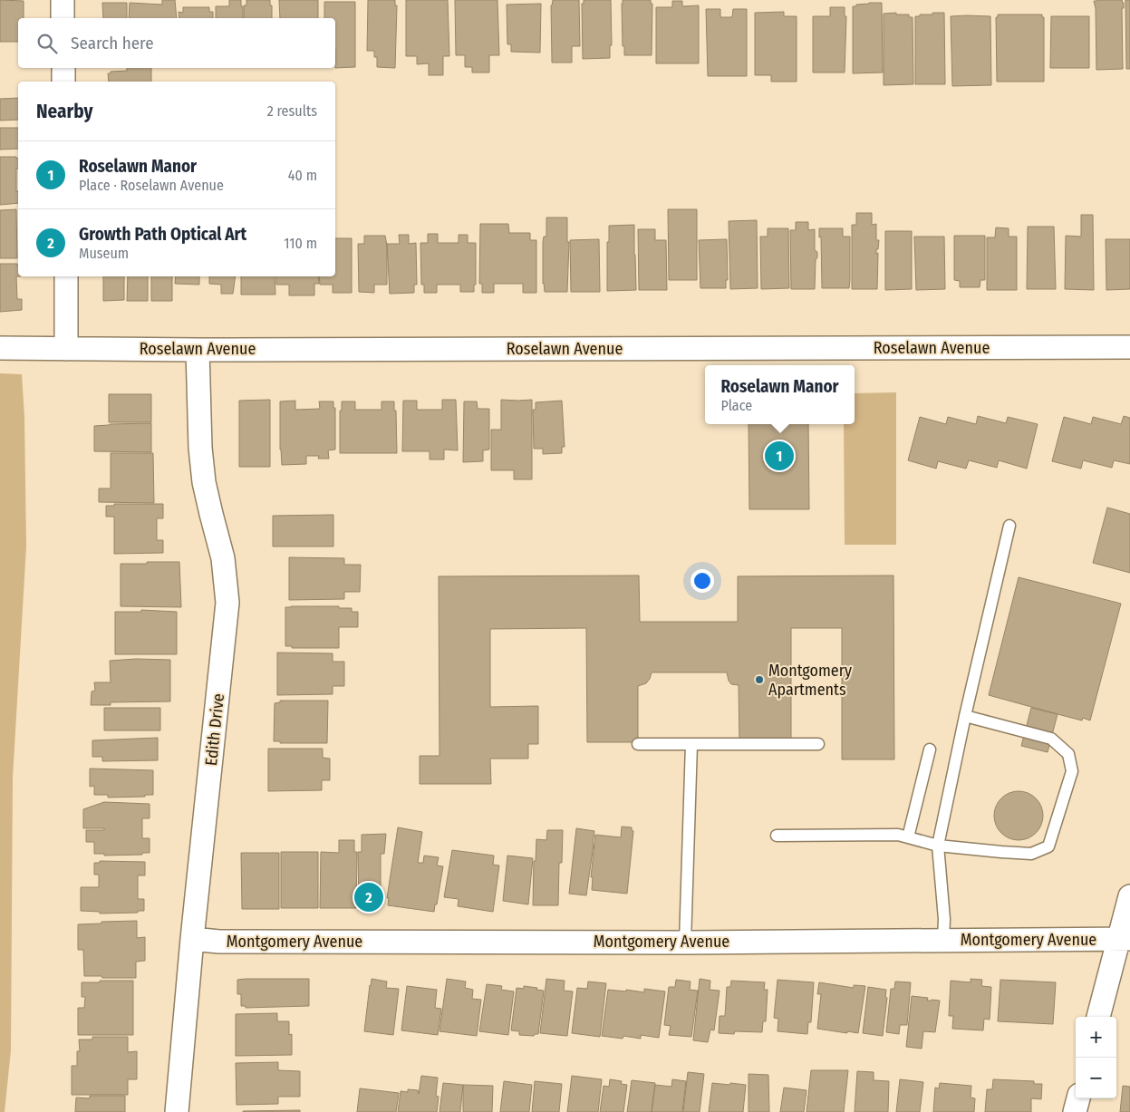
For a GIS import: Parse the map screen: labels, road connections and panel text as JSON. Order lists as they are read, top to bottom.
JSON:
{
  "streets": {
    "street": ["Roselawn Avenue", "Edith Drive", "Montgomery Avenue"]
  },
  "crossings": [
    ["Roselawn Avenue", "Edith Drive"],
    ["Edith Drive", "Montgomery Avenue"]
  ],
  "places": ["Montgomery Apartments"],
  "page": {
    "search": "Search here",
    "heading": ["Nearby", "2 results"],
    "list": [
      {
        "mark": "1",
        "name": "Roselawn Manor",
        "note": "Place · Roselawn Avenue",
        "value": "40 m"
      },
      {
        "mark": "2",
        "name": "Growth Path Optical Art",
        "note": "Museum",
        "value": "110 m"
      }
    ],
    "popup": ["Roselawn Manor", "Place"],
    "pins": ["1", "2"],
    "map_buttons": ["+", "−"]
  }
}
